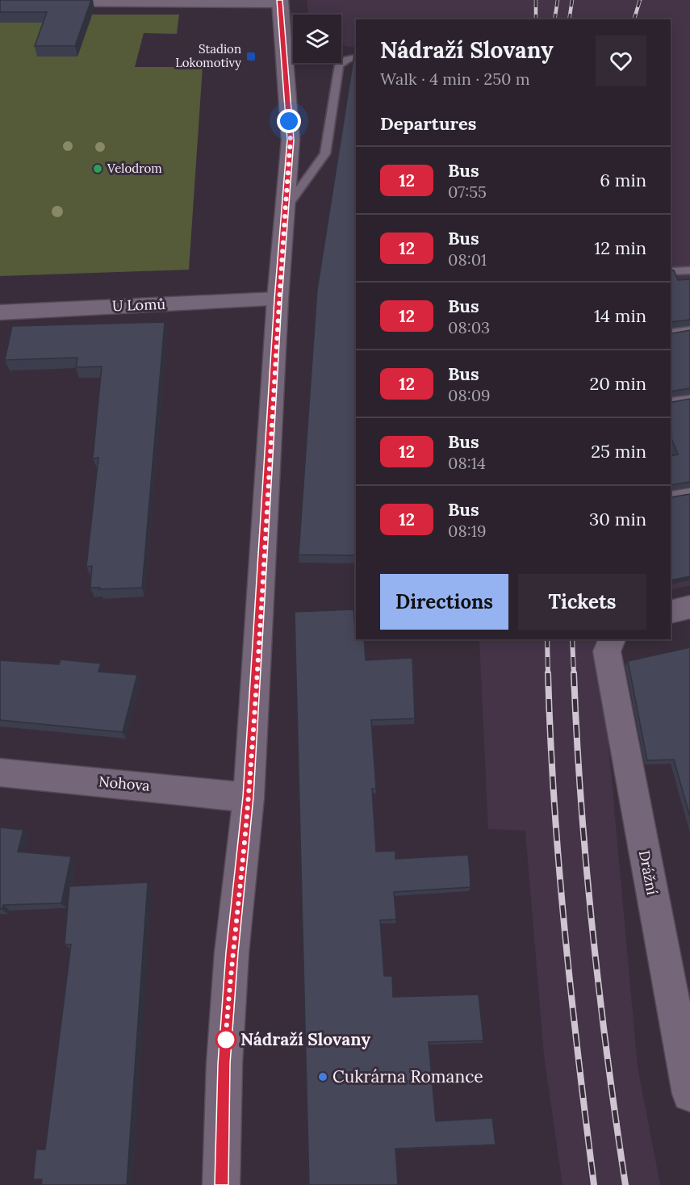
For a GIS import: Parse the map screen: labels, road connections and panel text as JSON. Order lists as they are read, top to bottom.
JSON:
{
  "streets": {
    "street": ["U Lomů", "Nohova", "Drážní"]
  },
  "places": {
    "transit": ["Stadion Lokomotivy"],
    "other": ["Velodrom", "Nádraží Slovany", "Cukrárna Romance"]
  },
  "lines": ["bus line 12"],
  "page": {
    "heading": [
      ["Nádraží Slovany", "Walk · 4 min · 250 m"],
      "Departures"
    ],
    "list": [
      {
        "mark": "12",
        "name": "Bus",
        "note": "07:55",
        "value": "6 min"
      },
      {
        "mark": "12",
        "name": "Bus",
        "note": "08:01",
        "value": "12 min"
      },
      {
        "mark": "12",
        "name": "Bus",
        "note": "08:03",
        "value": "14 min"
      },
      {
        "mark": "12",
        "name": "Bus",
        "note": "08:09",
        "value": "20 min"
      },
      {
        "mark": "12",
        "name": "Bus",
        "note": "08:14",
        "value": "25 min"
      },
      {
        "mark": "12",
        "name": "Bus",
        "note": "08:19",
        "value": "30 min"
      }
    ],
    "buttons": ["Directions", "Tickets"]
  }
}
